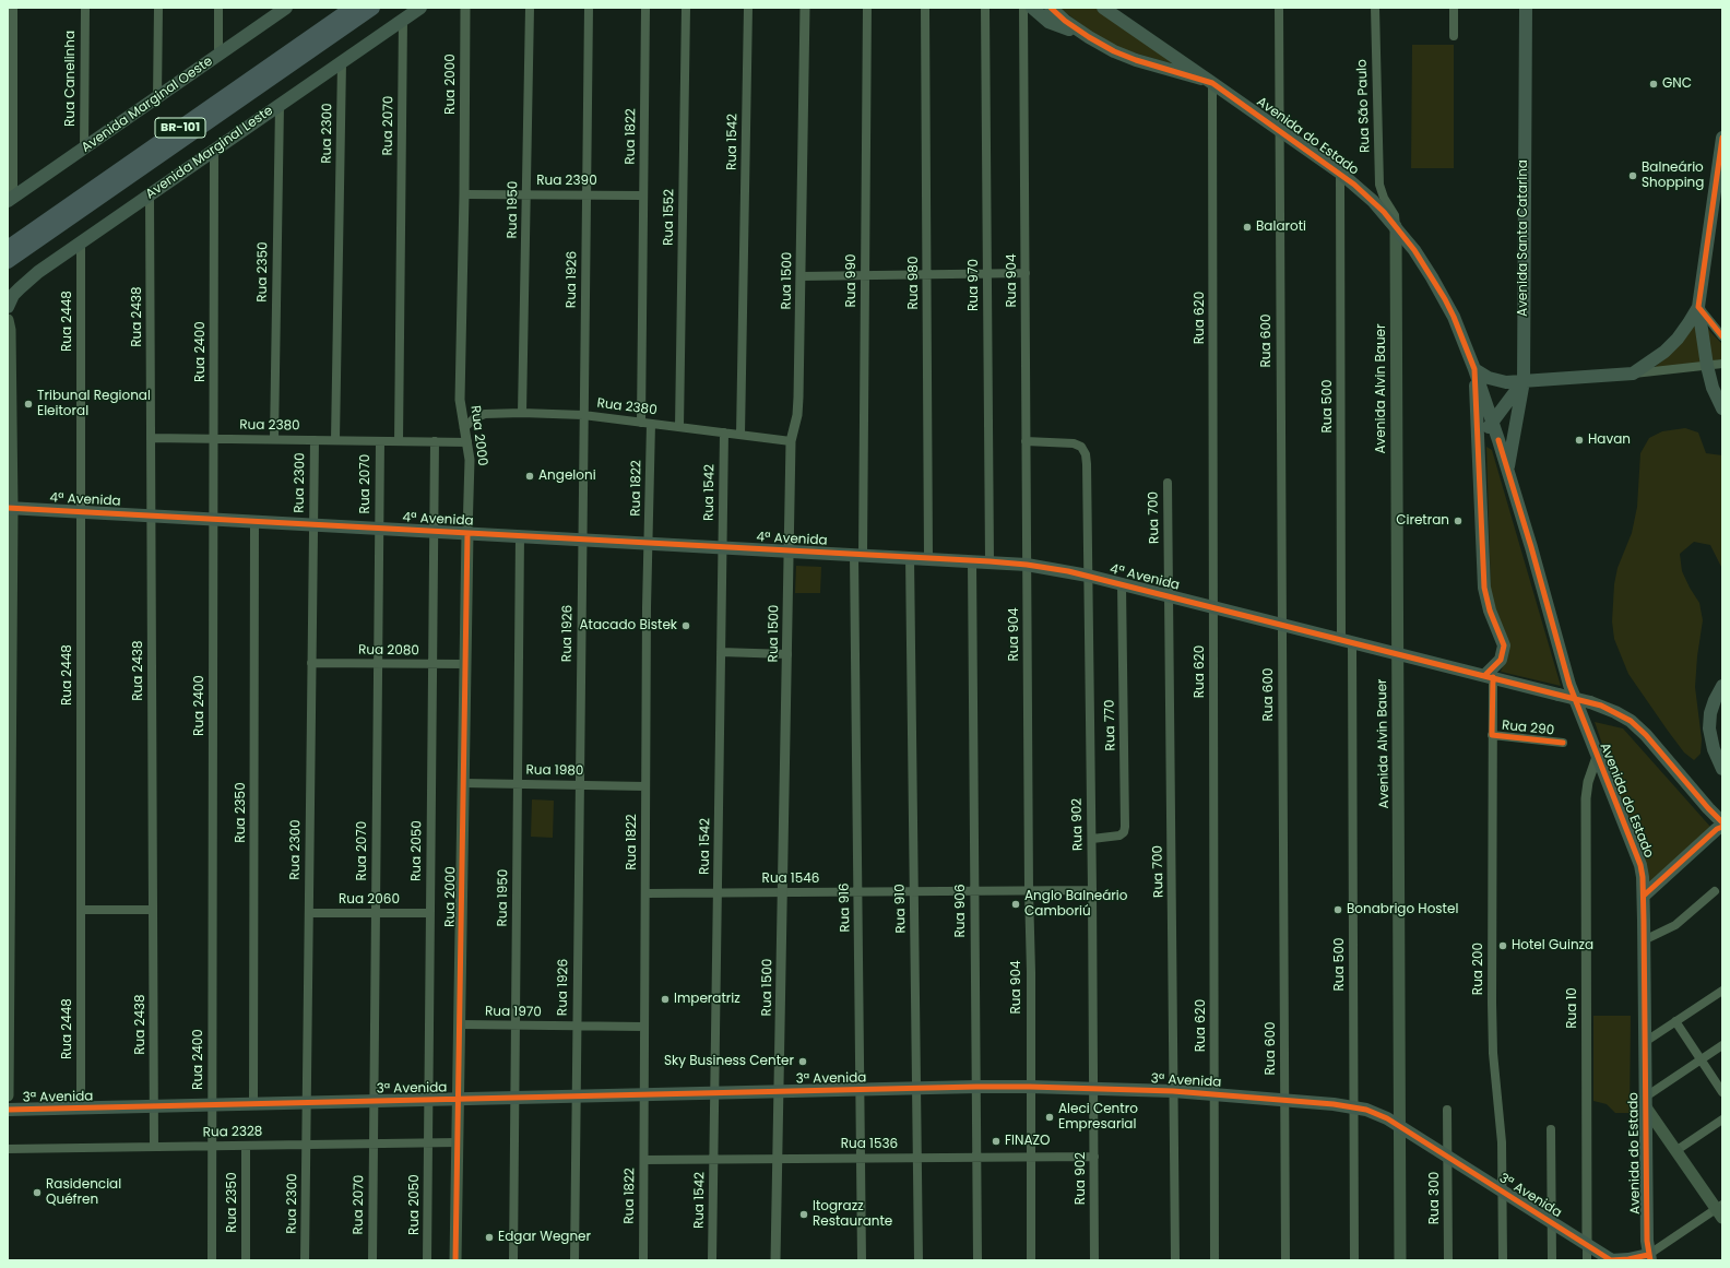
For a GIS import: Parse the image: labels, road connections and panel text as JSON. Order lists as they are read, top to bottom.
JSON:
{
  "streets": {
    "highway": ["BR-101"],
    "main road": [
      "Rua 2000",
      "Avenida Marginal Oeste",
      "Avenida do Estado",
      "Avenida Marginal Leste",
      "Avenida Santa Catarina",
      "Avenida Alvin Bauer",
      "4ª Avenida",
      "3ª Avenida"
    ],
    "street": [
      "Rua Canelinha",
      "Rua São Paulo",
      "Rua 2070",
      "Rua 2300",
      "Rua 1822",
      "Rua 1542",
      "Rua 2390",
      "Rua 1950",
      "Rua 1552",
      "Rua 2350",
      "Rua 1926",
      "Rua 1500",
      "Rua 990",
      "Rua 904",
      "Rua 980",
      "Rua 970",
      "Rua 2438",
      "Rua 620",
      "Rua 2448",
      "Rua 600",
      "Rua 2400",
      "Rua 500",
      "Rua 2380",
      "Rua 700",
      "Rua 2080",
      "Rua 770",
      "Rua 290",
      "Rua 1980",
      "Rua 902",
      "Rua 2050",
      "Rua 1546",
      "Rua 2060",
      "Rua 916",
      "Rua 910",
      "Rua 906",
      "Rua 200",
      "Rua 10",
      "Rua 1970",
      "Rua 2328",
      "Rua 1536",
      "Rua 300"
    ]
  },
  "crossings": [
    ["Rua Canelinha", "Avenida Marginal Oeste"],
    ["Rua 2000", "Rua 2390"],
    ["Rua 2000", "Rua 2380"],
    ["Rua 2000", "4ª Avenida"],
    ["Rua 2000", "Rua 2080"],
    ["Rua 2000", "Rua 1980"],
    ["Rua 2000", "Rua 1970"],
    ["Rua 2000", "3ª Avenida"],
    ["Rua 2000", "Rua 2328"],
    ["Rua São Paulo", "Avenida do Estado"],
    ["Rua São Paulo", "Avenida Alvin Bauer"],
    ["Rua 2070", "Avenida Marginal Leste"],
    ["Rua 2070", "Rua 2380"],
    ["Rua 2070", "4ª Avenida"],
    ["Rua 2070", "Rua 2080"],
    ["Rua 2070", "Rua 2060"],
    ["Rua 2070", "3ª Avenida"],
    ["Rua 2070", "Rua 2328"],
    ["Rua 2300", "Avenida Marginal Leste"],
    ["Rua 2300", "Rua 2380"],
    ["Rua 2300", "4ª Avenida"],
    ["Rua 2300", "Rua 2080"],
    ["Rua 2300", "Rua 2060"],
    ["Rua 2300", "3ª Avenida"],
    ["Rua 2300", "Rua 2328"],
    ["Rua 1822", "Rua 2390"],
    ["Rua 1822", "Rua 2380"],
    ["Rua 1822", "4ª Avenida"],
    ["Rua 1822", "Rua 1980"],
    ["Rua 1822", "Rua 1546"],
    ["Rua 1822", "Rua 1970"],
    ["Rua 1822", "3ª Avenida"],
    ["Rua 1822", "Rua 1536"],
    ["Avenida do Estado", "Avenida Santa Catarina"],
    ["Avenida do Estado", "Rua 620"],
    ["Avenida do Estado", "Rua 600"],
    ["Avenida do Estado", "Avenida Alvin Bauer"],
    ["Avenida do Estado", "Rua 500"],
    ["Avenida do Estado", "Rua 10"],
    ["Rua 1542", "Rua 2380"],
    ["Rua 1542", "4ª Avenida"],
    ["Rua 1542", "Rua 1546"],
    ["Rua 1542", "3ª Avenida"],
    ["Rua 1542", "Rua 1536"],
    ["Avenida Marginal Leste", "Rua 2350"],
    ["Avenida Marginal Leste", "Rua 2438"],
    ["Avenida Marginal Leste", "Rua 2448"],
    ["Avenida Marginal Leste", "Rua 2400"],
    ["Rua 2390", "Rua 1950"],
    ["Rua 2390", "Rua 1926"],
    ["Rua 1950", "Rua 2380"],
    ["Rua 1950", "4ª Avenida"],
    ["Rua 1950", "Rua 1980"],
    ["Rua 1950", "Rua 1970"],
    ["Rua 1950", "3ª Avenida"],
    ["Rua 1552", "Rua 2380"],
    ["Rua 2350", "Rua 2380"],
    ["Rua 2350", "4ª Avenida"],
    ["Rua 2350", "3ª Avenida"],
    ["Rua 2350", "Rua 2328"],
    ["Rua 1926", "Rua 2380"],
    ["Rua 1926", "4ª Avenida"],
    ["Rua 1926", "Rua 1980"],
    ["Rua 1926", "Rua 1970"],
    ["Rua 1926", "3ª Avenida"],
    ["Rua 1500", "Rua 2380"],
    ["Rua 1500", "4ª Avenida"],
    ["Rua 1500", "Rua 1546"],
    ["Rua 1500", "3ª Avenida"],
    ["Rua 1500", "Rua 1536"],
    ["Rua 990", "4ª Avenida"],
    ["Rua 990", "Rua 916"],
    ["Rua 904", "4ª Avenida"],
    ["Rua 904", "Rua 902"],
    ["Rua 904", "Rua 1546"],
    ["Rua 904", "3ª Avenida"],
    ["Rua 904", "Rua 1536"],
    ["Rua 980", "4ª Avenida"],
    ["Rua 970", "4ª Avenida"],
    ["Rua 2438", "Rua 2380"],
    ["Rua 2438", "4ª Avenida"],
    ["Rua 2438", "3ª Avenida"],
    ["Rua 2438", "Rua 2328"],
    ["Rua 620", "4ª Avenida"],
    ["Rua 620", "3ª Avenida"],
    ["Rua 2448", "4ª Avenida"],
    ["Rua 2448", "3ª Avenida"],
    ["Rua 600", "4ª Avenida"],
    ["Rua 600", "3ª Avenida"],
    ["Rua 2400", "Rua 2380"],
    ["Rua 2400", "4ª Avenida"],
    ["Rua 2400", "3ª Avenida"],
    ["Rua 2400", "Rua 2328"],
    ["Avenida Alvin Bauer", "4ª Avenida"],
    ["Avenida Alvin Bauer", "3ª Avenida"],
    ["Rua 500", "4ª Avenida"],
    ["Rua 500", "3ª Avenida"],
    ["Rua 2380", "Rua 2050"],
    ["4ª Avenida", "Rua 700"],
    ["4ª Avenida", "Rua 770"],
    ["4ª Avenida", "Rua 902"],
    ["4ª Avenida", "Rua 2050"],
    ["4ª Avenida", "Rua 916"],
    ["4ª Avenida", "Rua 910"],
    ["4ª Avenida", "Rua 906"],
    ["4ª Avenida", "Rua 200"],
    ["Rua 700", "3ª Avenida"],
    ["Rua 2080", "Rua 2050"],
    ["Rua 770", "Rua 902"],
    ["Rua 290", "Rua 200"],
    ["Rua 902", "Rua 1546"],
    ["Rua 902", "3ª Avenida"],
    ["Rua 902", "Rua 1536"],
    ["Rua 2050", "Rua 2060"],
    ["Rua 2050", "3ª Avenida"],
    ["Rua 2050", "Rua 2328"],
    ["Rua 1546", "Rua 916"],
    ["Rua 1546", "Rua 910"],
    ["Rua 1546", "Rua 906"],
    ["Rua 916", "3ª Avenida"],
    ["Rua 916", "Rua 1536"],
    ["Rua 910", "3ª Avenida"],
    ["Rua 910", "Rua 1536"],
    ["Rua 906", "3ª Avenida"],
    ["Rua 906", "Rua 1536"],
    ["Rua 200", "3ª Avenida"],
    ["Rua 10", "3ª Avenida"],
    ["3ª Avenida", "Rua 300"]
  ],
  "places": [
    "GNC",
    "Balneário Shopping",
    "Balaroti",
    "Tribunal Regional Eleitoral",
    "Havan",
    "Angeloni",
    "Ciretran",
    "Atacado Bistek",
    "Anglo Balneário Camboriú",
    "Bonabrigo Hostel",
    "Hotel Guinza",
    "Imperatriz",
    "Sky Business Center",
    "Aleci Centro Empresarial",
    "FINAZO",
    "Rasidencial Quéfren",
    "Itograzz Restaurante",
    "Edgar Wegner"
  ]
}
